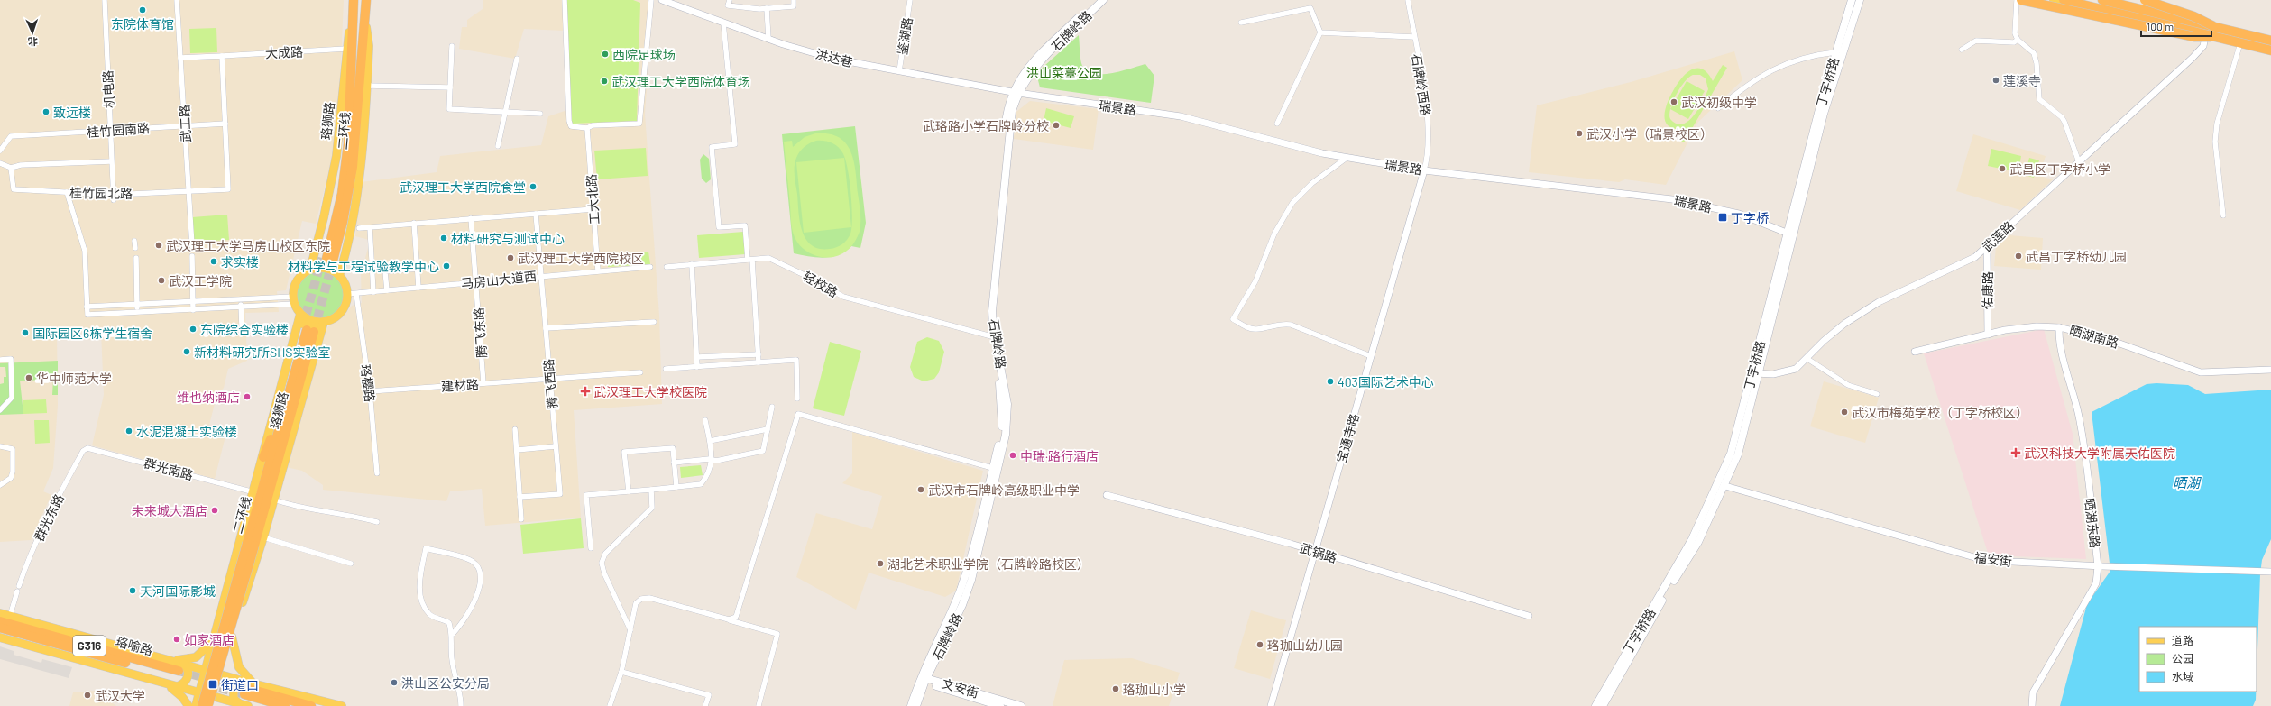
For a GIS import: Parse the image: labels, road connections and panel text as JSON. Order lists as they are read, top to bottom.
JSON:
{
  "streets": {
    "highway": [
      "珞狮路",
      "二环线",
      "G316",
      "珞喻路"
    ],
    "main road": ["石牌岭路", "丁字桥路", "文安街"],
    "street": [
      "鉴湖路",
      "大成路",
      "洪达巷",
      "石牌岭西路",
      "机电路",
      "瑞景路",
      "武工路",
      "桂竹园南路",
      "桂竹园北路",
      "工大北路",
      "武莲路",
      "马房山大道西",
      "轻校路",
      "佑康路",
      "腾飞东路",
      "晒湖南路",
      "珞樱路",
      "腾飞西路",
      "建材路",
      "宝通寺路",
      "群光南路",
      "群光东路",
      "晒湖东路",
      "武锅路",
      "福安街"
    ]
  },
  "crossings": [
    ["石牌岭路", "洪达巷"],
    ["石牌岭路", "瑞景路"],
    ["石牌岭路", "轻校路"],
    ["石牌岭路", "文安街"],
    ["鉴湖路", "洪达巷"],
    ["大成路", "珞狮路"],
    ["大成路", "武工路"],
    ["洪达巷", "瑞景路"],
    ["丁字桥路", "瑞景路"],
    ["丁字桥路", "武莲路"],
    ["丁字桥路", "福安街"],
    ["石牌岭西路", "瑞景路"],
    ["石牌岭西路", "宝通寺路"],
    ["机电路", "桂竹园南路"],
    ["机电路", "桂竹园北路"],
    ["瑞景路", "宝通寺路"],
    ["珞狮路", "二环线"],
    ["珞狮路", "马房山大道西"],
    ["珞狮路", "珞樱路"],
    ["武工路", "桂竹园南路"],
    ["武工路", "桂竹园北路"],
    ["桂竹园南路", "桂竹园北路"],
    ["二环线", "马房山大道西"],
    ["二环线", "珞樱路"],
    ["工大北路", "马房山大道西"],
    ["武莲路", "佑康路"],
    ["马房山大道西", "腾飞东路"],
    ["马房山大道西", "珞樱路"],
    ["马房山大道西", "腾飞西路"],
    ["佑康路", "晒湖南路"],
    ["腾飞东路", "建材路"],
    ["晒湖南路", "晒湖东路"],
    ["珞樱路", "建材路"],
    ["腾飞西路", "建材路"],
    ["宝通寺路", "武锅路"],
    ["群光南路", "群光东路"],
    ["晒湖东路", "福安街"]
  ],
  "water": ["晒湖"],
  "parks": ["洪山菜薹公园"],
  "places": {
    "other": [
      "东院体育馆",
      "西院足球场",
      "莲溪寺",
      "武汉理工大学西院体育场",
      "武汉初级中学",
      "致远楼",
      "武珞路小学石牌岭分校",
      "武汉小学（瑞景校区）",
      "武昌区丁字桥小学",
      "武汉理工大学西院食堂",
      "材料研究与测试中心",
      "武汉理工大学马房山校区东院",
      "武昌丁字桥幼儿园",
      "武汉理工大学西院校区",
      "求实楼",
      "材料学与工程试验教学中心",
      "武汉工学院",
      "东院综合实验楼",
      "国际园区6栋学生宿舍",
      "新材料研究所SHS实验室",
      "华中师范大学",
      "403国际艺术中心",
      "维也纳酒店",
      "武汉市梅苑学校（丁字桥校区）",
      "水泥混凝土实验楼",
      "中瑞·路行酒店",
      "武汉市石牌岭高级职业中学",
      "未来城大酒店",
      "湖北艺术职业学院（石牌岭路校区）",
      "天河国际影城",
      "如家酒店",
      "珞珈山幼儿园",
      "洪山区公安分局",
      "珞珈山小学",
      "武汉大学"
    ],
    "transit": ["丁字桥", "街道口"],
    "health": ["武汉理工大学校医院", "武汉科技大学附属天佑医院"]
  },
  "legend": ["道路", "公园", "水域"],
  "scale_bar": "100 m",
  "north": "bottom"
}
